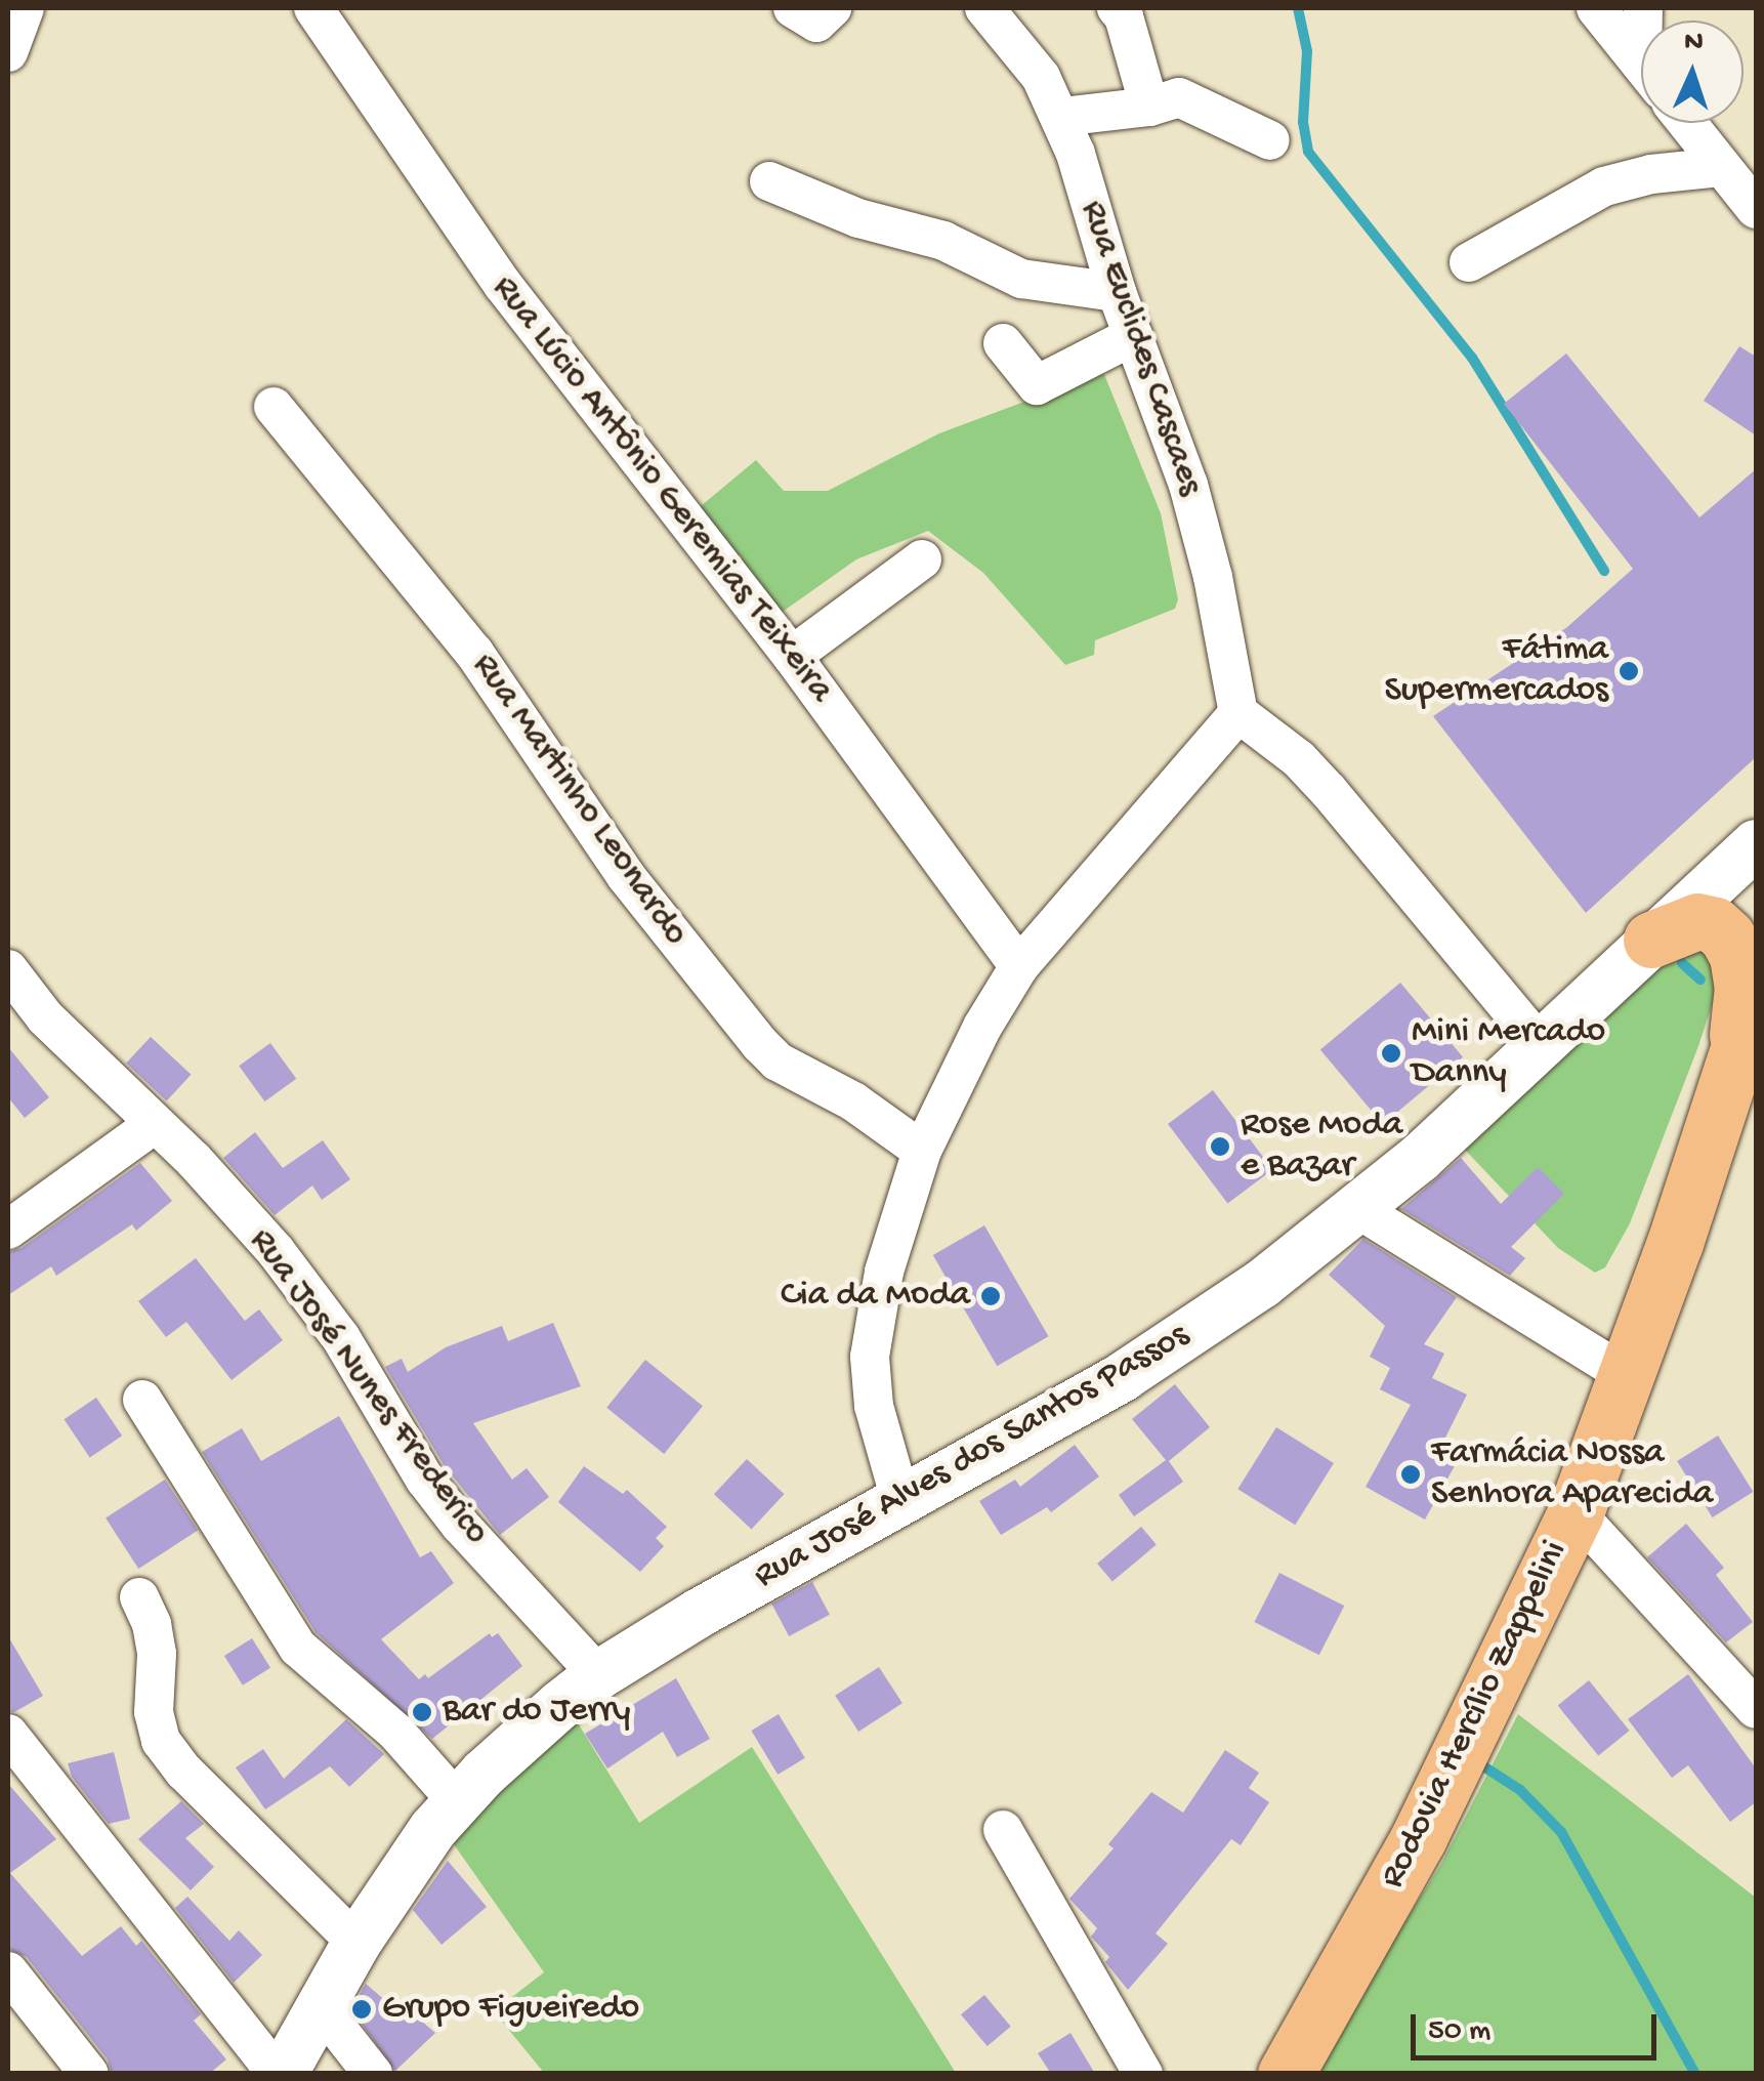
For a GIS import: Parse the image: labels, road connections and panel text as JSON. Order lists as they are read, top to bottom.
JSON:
{
  "streets": {
    "main road": ["Rodovia Hercílio Zappelini"],
    "street": [
      "Rua Euclides Cascaes",
      "Rua Lúcio Antônio Geremias Teixeira",
      "Rua Martinho Leonardo",
      "Rua José Nunes Frederico",
      "Rua José Alves dos Santos Passos"
    ]
  },
  "crossings": [
    ["Rua José Nunes Frederico", "Rua José Alves dos Santos Passos"]
  ],
  "places": [
    "Fátima Supermercados",
    "Mini Mercado Danny",
    "Rose Moda e Bazar",
    "Cia da Moda",
    "Farmácia Nossa Senhora Aparecida",
    "Bar do Jerry",
    "Grupo Figueiredo"
  ],
  "scale_bar": "50 m",
  "north": "top"
}
